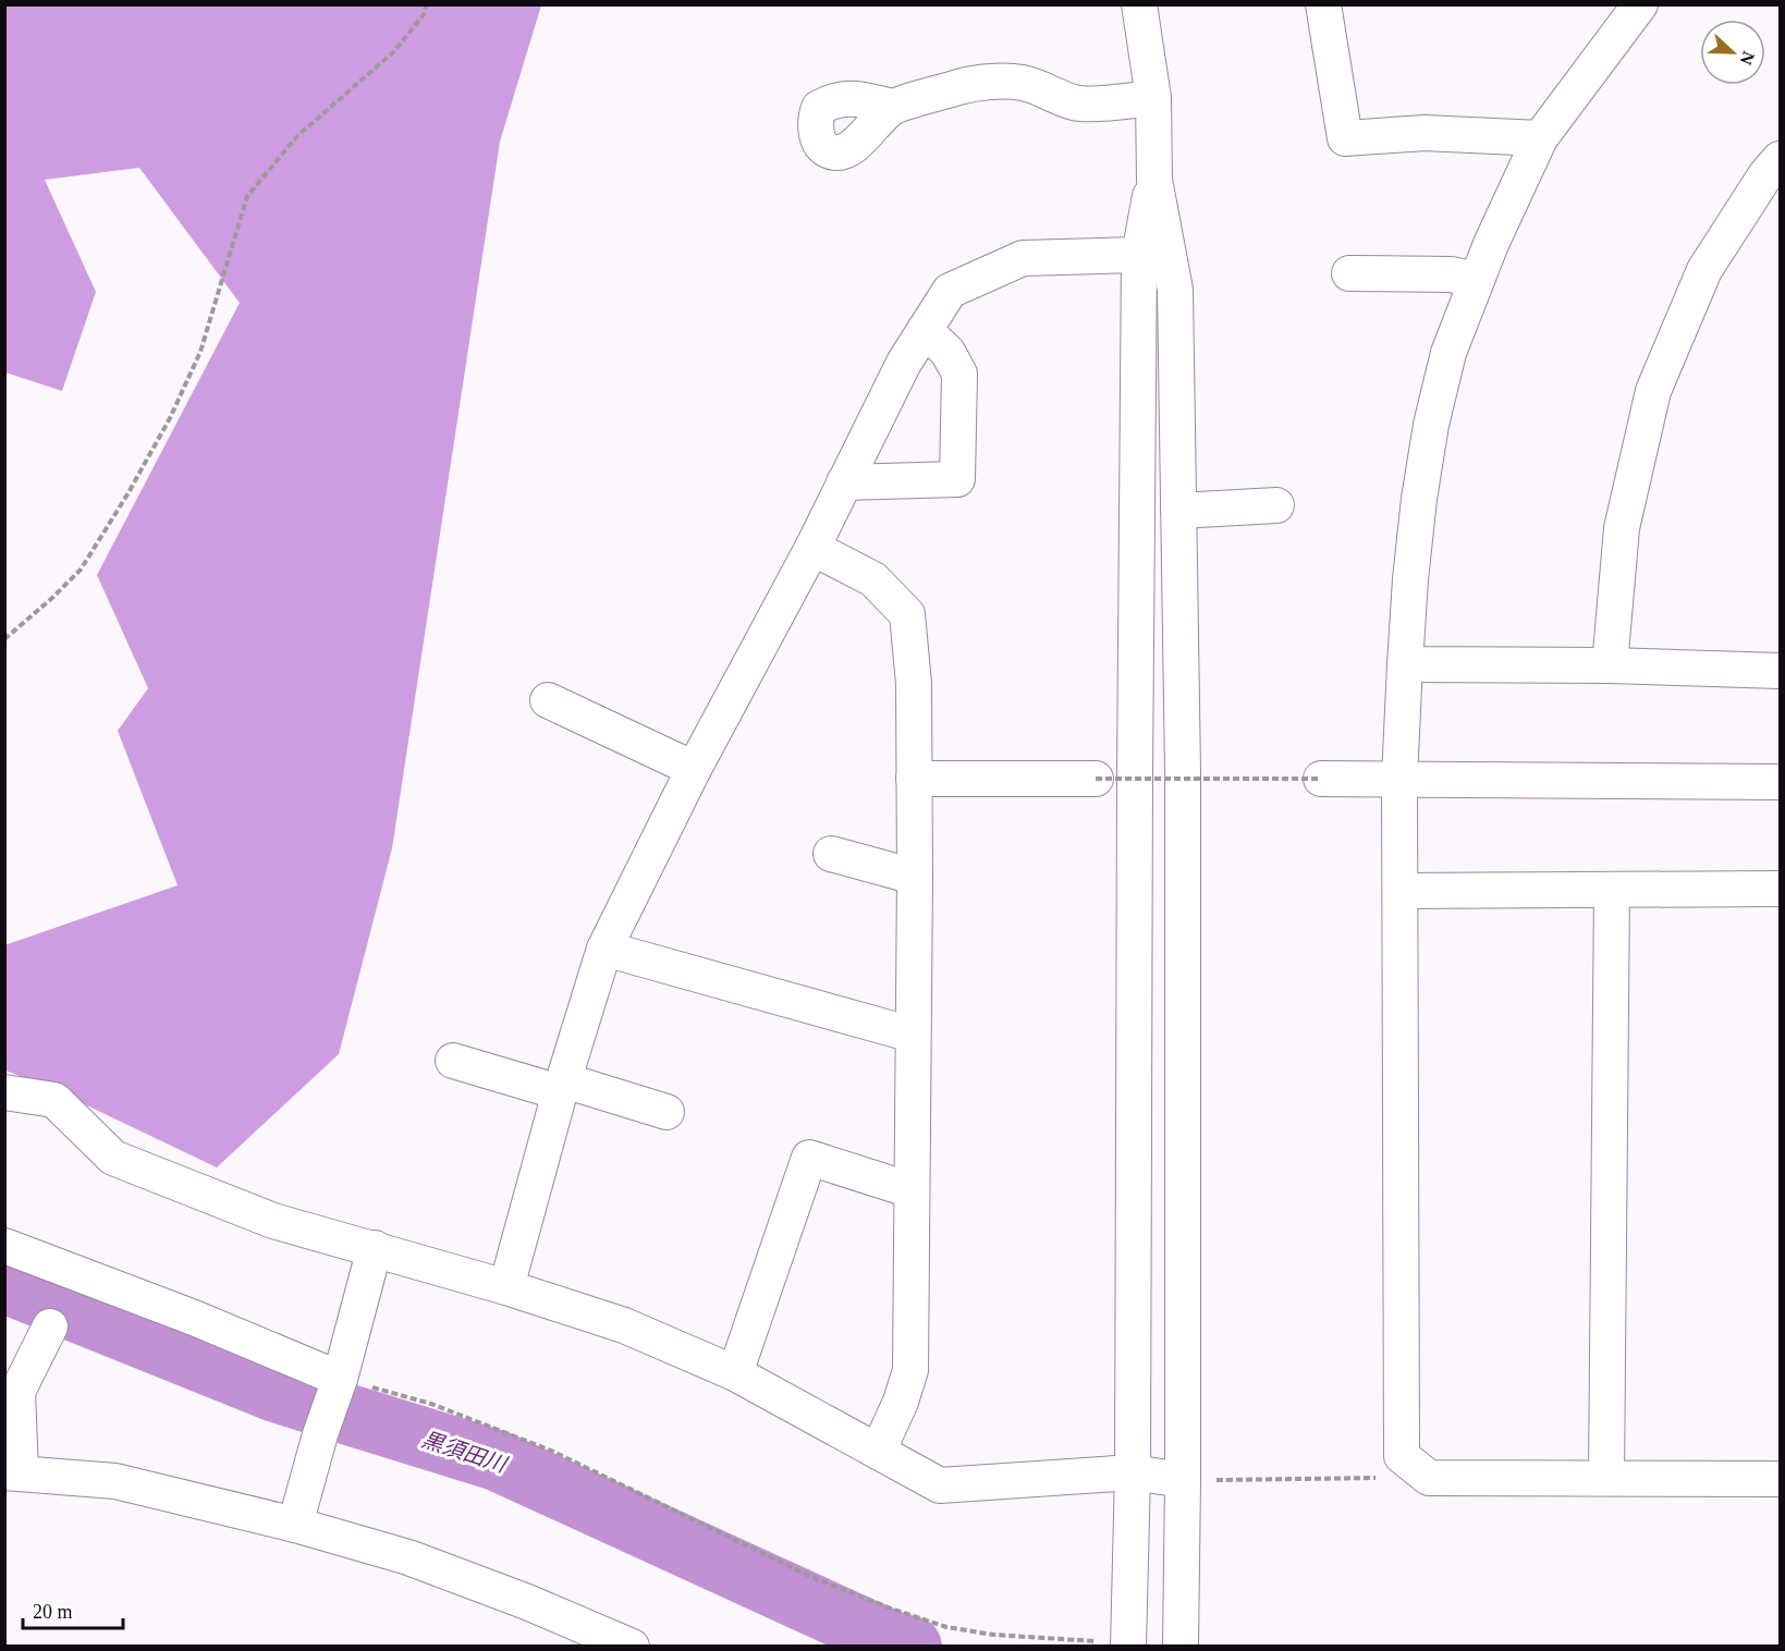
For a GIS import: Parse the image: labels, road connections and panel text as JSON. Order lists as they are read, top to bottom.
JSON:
{
  "water": ["黒須田川"],
  "scale_bar": "20 m",
  "north": "right"
}
